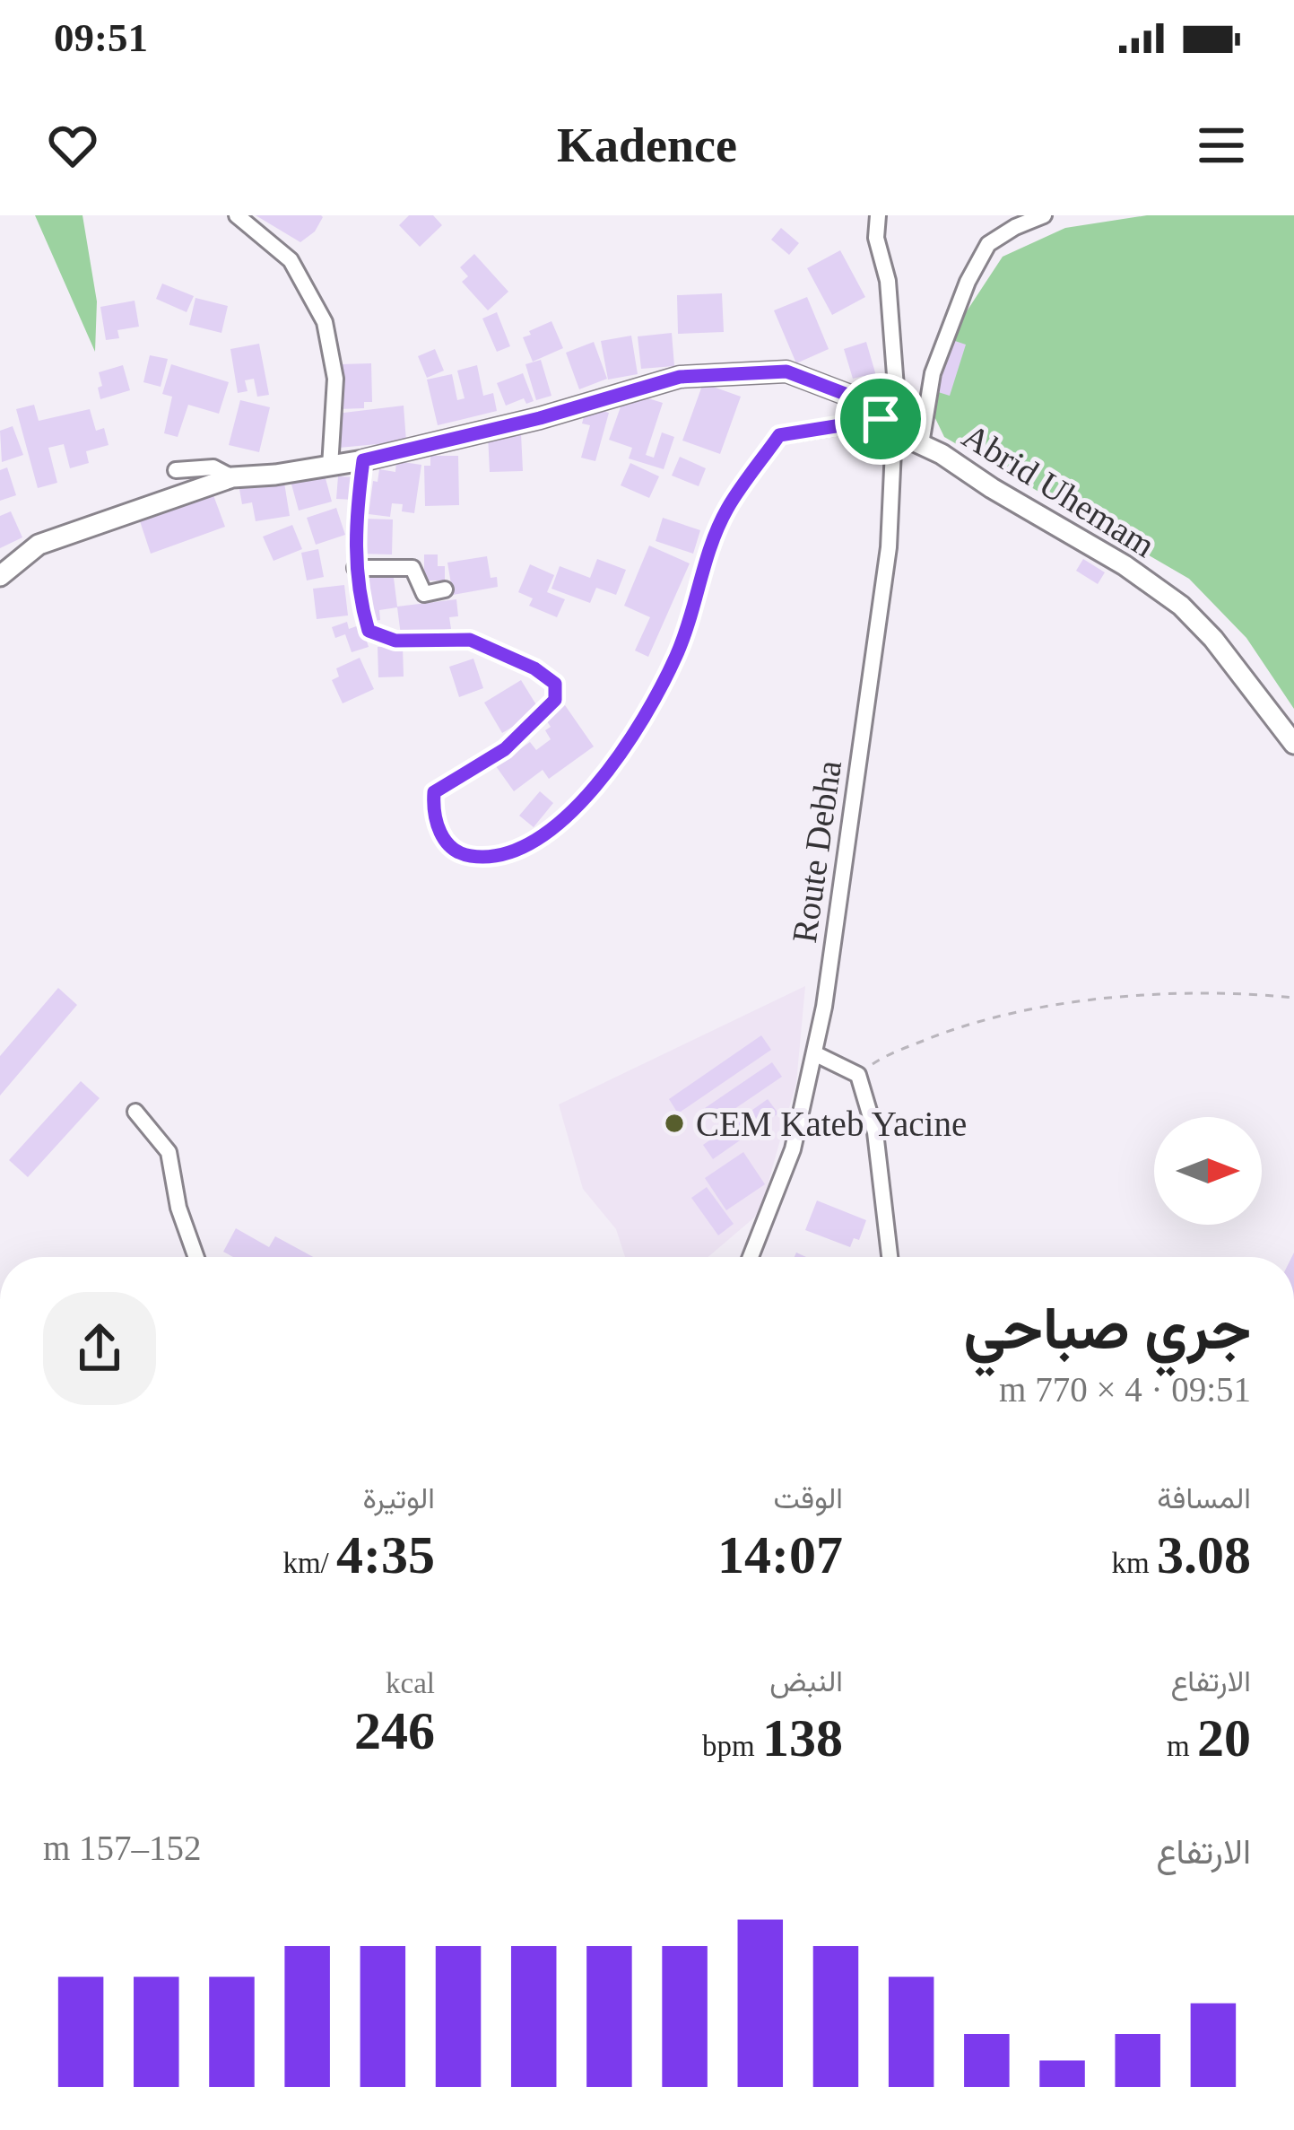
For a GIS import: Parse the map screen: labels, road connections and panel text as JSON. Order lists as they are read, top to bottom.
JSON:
{
  "streets": {
    "street": ["Abrid Uhemam", "Route Debha"]
  },
  "crossings": [
    ["Abrid Uhemam", "Route Debha"]
  ],
  "places": ["CEM Kateb Yacine"],
  "north": "right",
  "page": {
    "status": "09:51",
    "header": "Kadence",
    "heading": ["جري صباحي", "09:51 · 4 × 770 m"],
    "stats": [
      ["المسافة", "3.08 km"],
      ["الوقت", "14:07"],
      ["الوتيرة", "4:35 /km"],
      ["الارتفاع", "20 m"],
      ["النبض", "138 bpm"],
      ["kcal", "246"]
    ],
    "chart": ["الارتفاع", "152–157 m"]
  }
}
